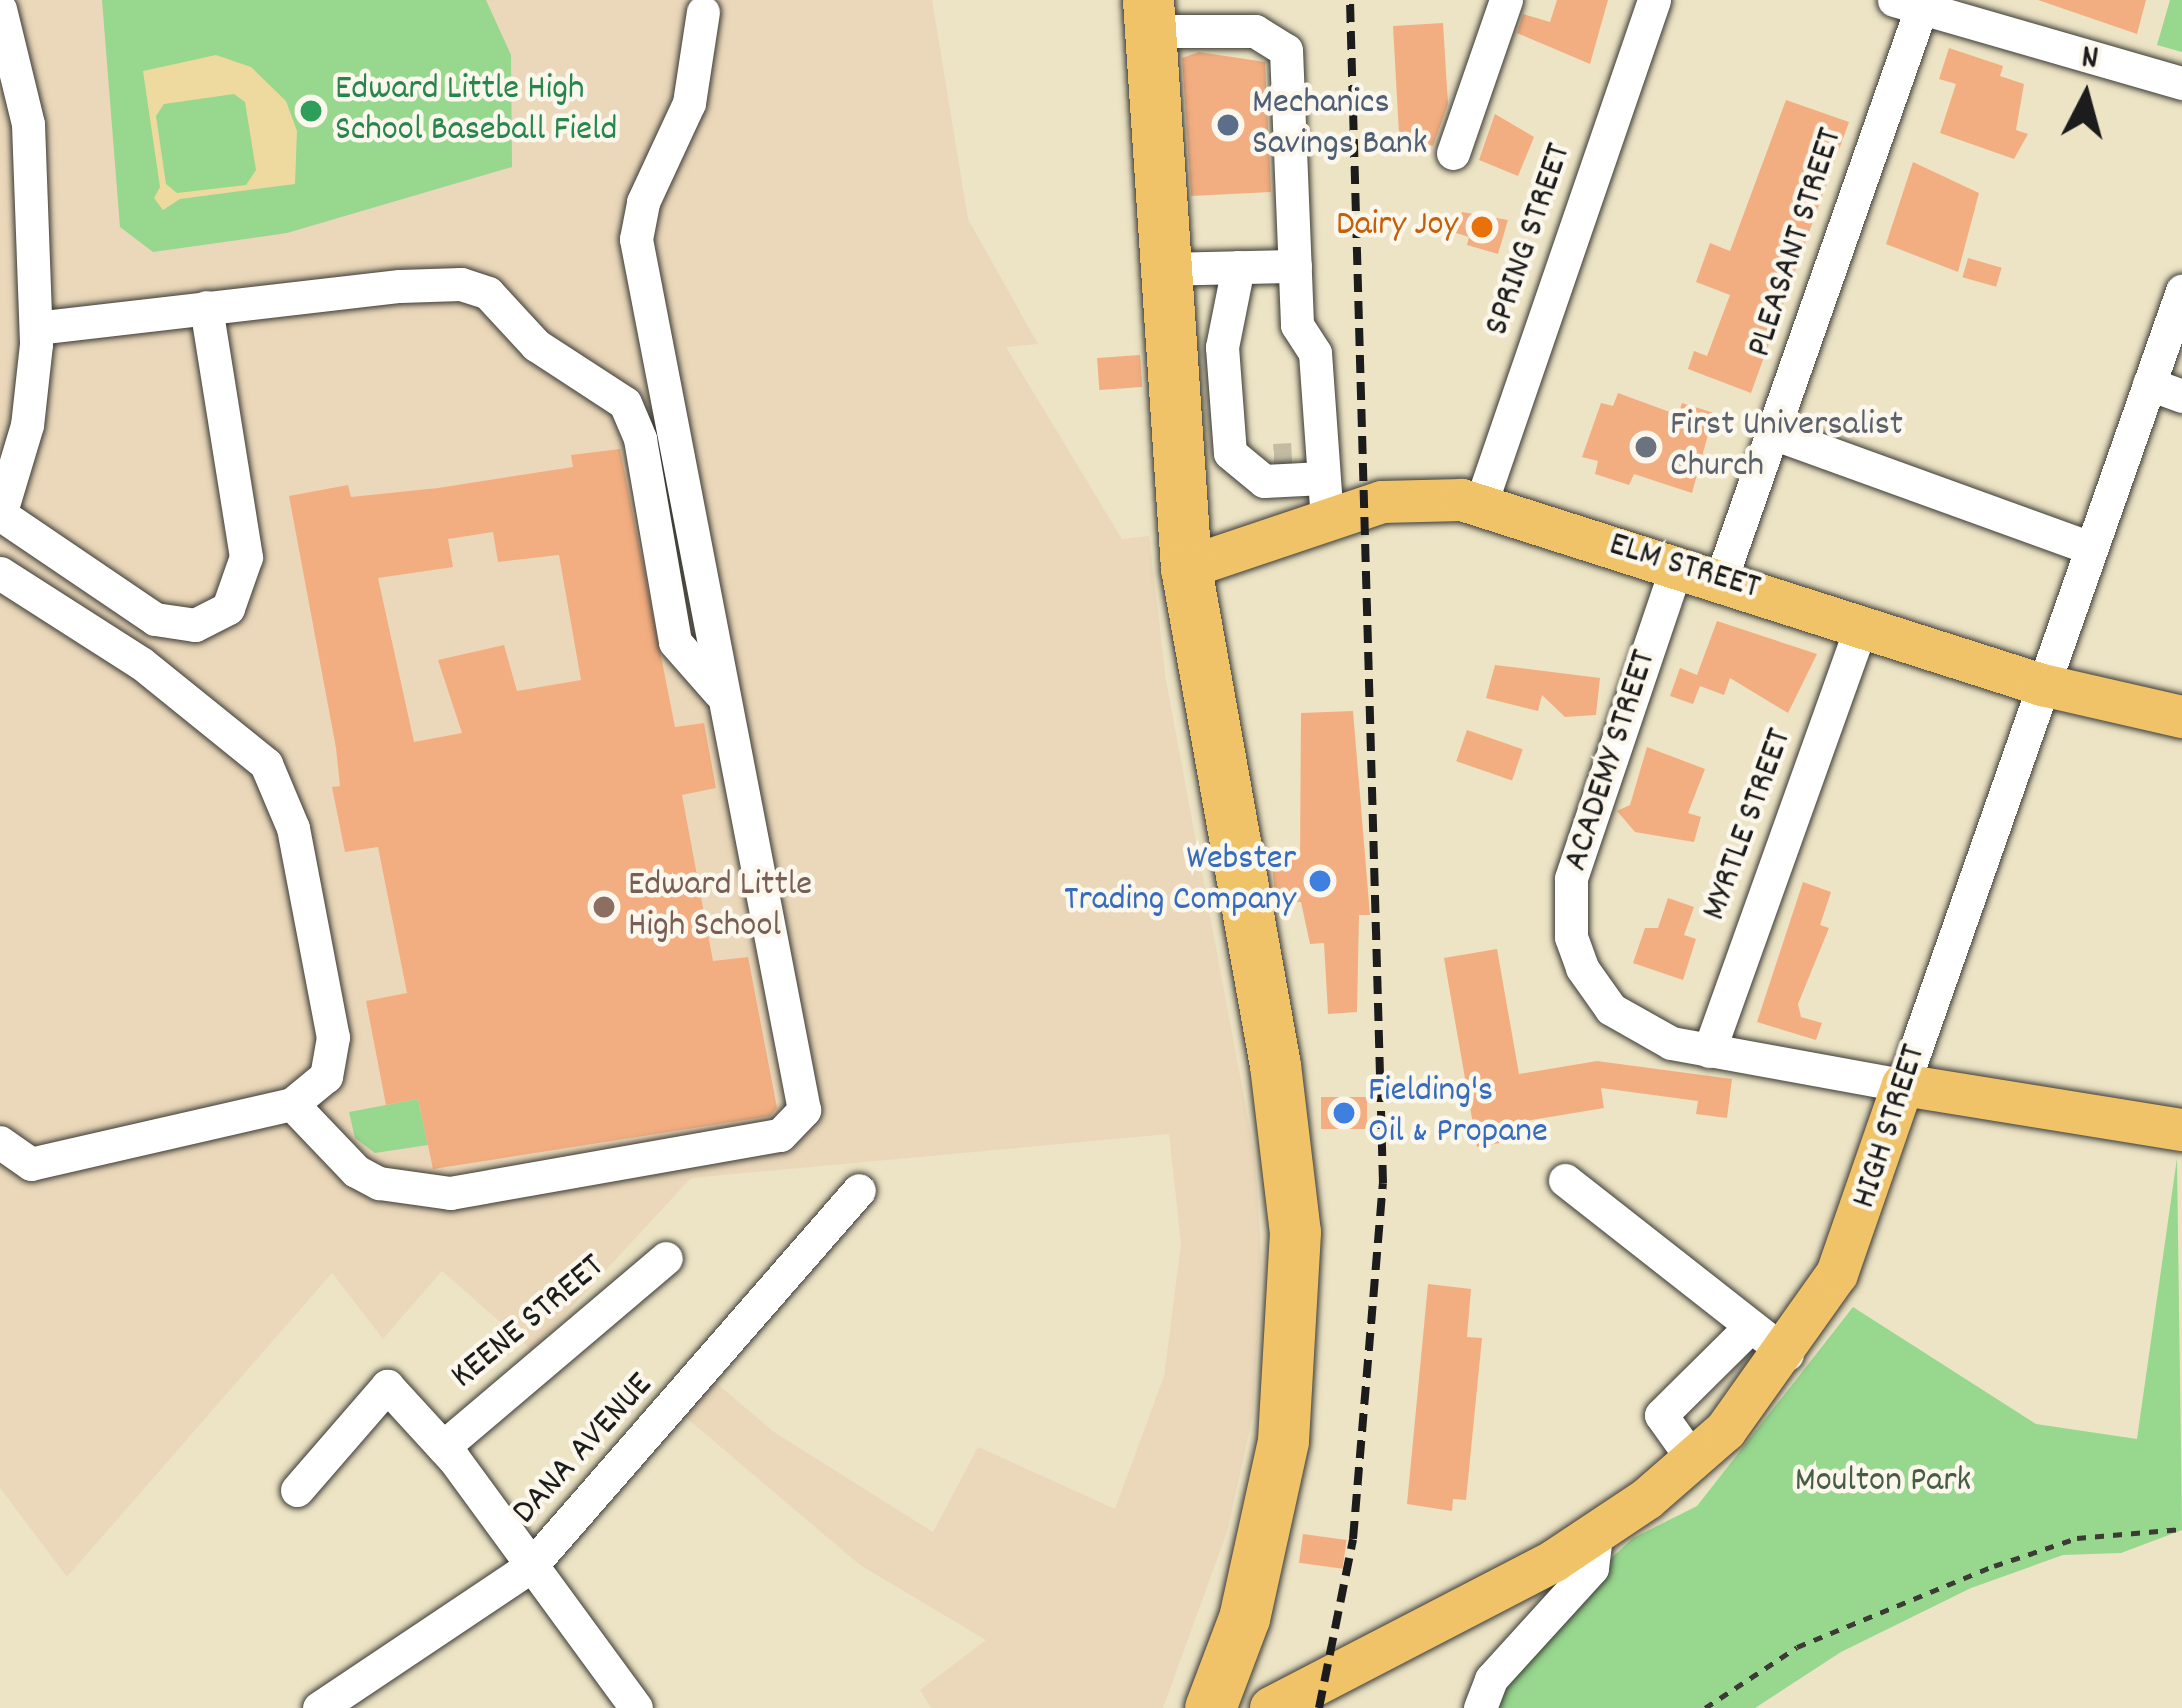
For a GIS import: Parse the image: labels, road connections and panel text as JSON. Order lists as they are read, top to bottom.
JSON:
{
  "streets": {
    "main road": ["ELM STREET", "ACADEMY STREET", "HIGH STREET"],
    "street": [
      "SPRING STREET",
      "PLEASANT STREET",
      "MYRTLE STREET",
      "KEENE STREET",
      "DANA AVENUE"
    ]
  },
  "crossings": [
    ["SPRING STREET", "ELM STREET"],
    ["PLEASANT STREET", "ELM STREET"],
    ["ELM STREET", "ACADEMY STREET"],
    ["ELM STREET", "MYRTLE STREET"],
    ["ELM STREET", "HIGH STREET"],
    ["ACADEMY STREET", "MYRTLE STREET"],
    ["ACADEMY STREET", "HIGH STREET"]
  ],
  "parks": ["Moulton Park"],
  "places": [
    "Edward Little High School Baseball Field",
    "Mechanics Savings Bank",
    "Dairy Joy",
    "First Universalist Church",
    "Webster Trading Company",
    "Edward Little High School",
    "Fielding's Oil & Propane"
  ],
  "north": "top"
}
